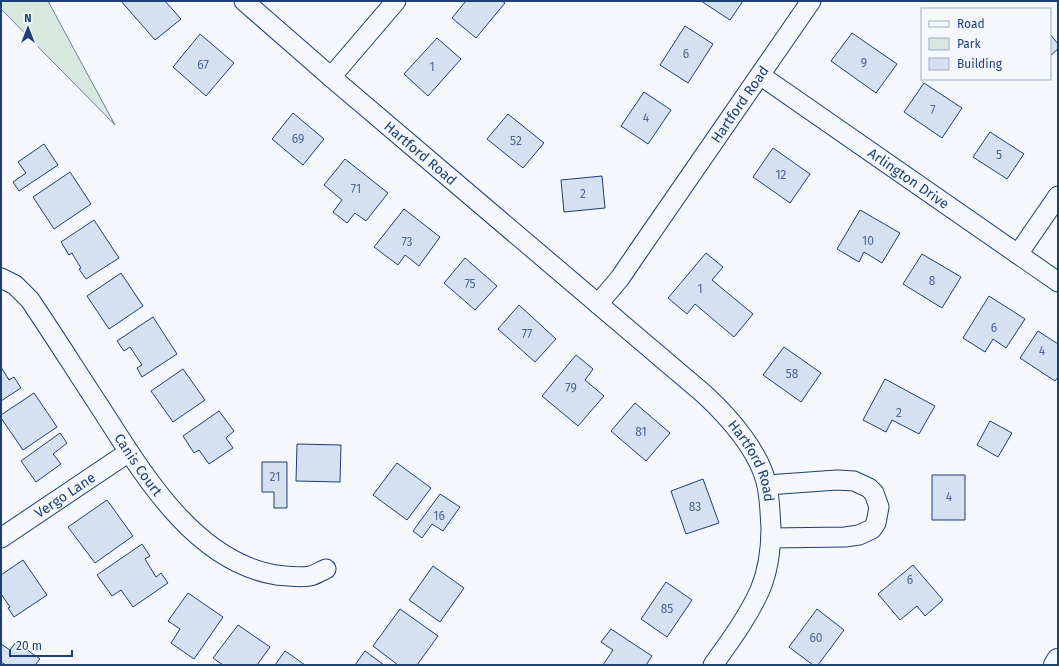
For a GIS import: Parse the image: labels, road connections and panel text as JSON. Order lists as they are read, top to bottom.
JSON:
{
  "streets": {
    "street": [
      "Hartford Road",
      "Arlington Drive",
      "Canis Court",
      "Vergo Lane"
    ]
  },
  "crossings": [
    ["Hartford Road", "Arlington Drive"],
    ["Canis Court", "Vergo Lane"]
  ],
  "house_numbers": [
    "6",
    "9",
    "67",
    "1",
    "7",
    "4",
    "69",
    "52",
    "5",
    "12",
    "71",
    "2",
    "10",
    "73",
    "8",
    "75",
    "1",
    "6",
    "77",
    "4",
    "58",
    "79",
    "2",
    "81",
    "21",
    "4",
    "83",
    "16",
    "6",
    "85",
    "60"
  ],
  "legend": ["Road", "Park", "Building"],
  "scale_bar": "20 m",
  "north": "top"
}
